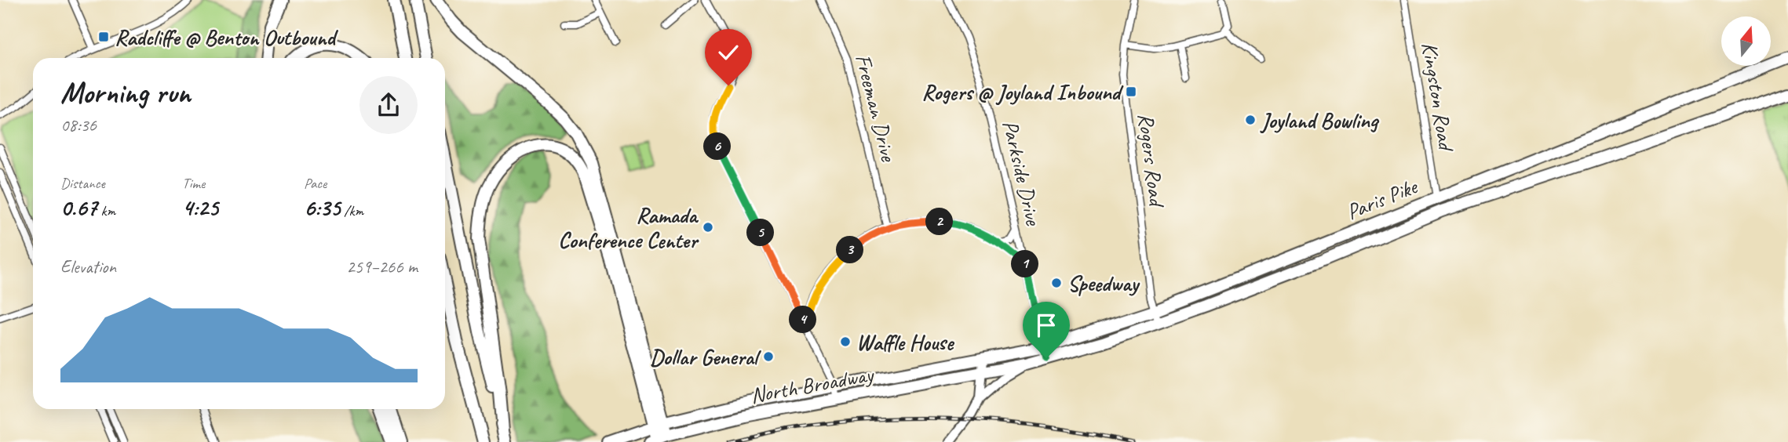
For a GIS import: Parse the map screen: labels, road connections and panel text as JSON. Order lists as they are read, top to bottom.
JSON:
{
  "streets": {
    "highway": ["Paris Pike", "North Broadway"],
    "street": [
      "Kingston Road",
      "Freeman Drive",
      "Rogers Road",
      "Parkside Drive"
    ]
  },
  "crossings": [
    ["Kingston Road", "Paris Pike"],
    ["Rogers Road", "Paris Pike"],
    ["Parkside Drive", "Paris Pike"],
    ["Parkside Drive", "North Broadway"],
    ["Paris Pike", "North Broadway"]
  ],
  "places": {
    "transit": ["Radcliffe @ Benton Outbound", "Rogers @ Joyland Inbound"],
    "other": [
      "Joyland Bowling",
      "Ramada Conference Center",
      "Speedway",
      "Waffle House",
      "Dollar General"
    ]
  },
  "north": "top",
  "page": {
    "heading": ["Morning run", "08:36"],
    "pins": [
      "6",
      "2",
      "5",
      "3",
      "1",
      "4"
    ],
    "stats": [
      ["Distance", "0.67 km"],
      ["Time", "4:25"],
      ["Pace", "6:35 /km"]
    ],
    "chart": ["Elevation", "259–266 m"]
  }
}
